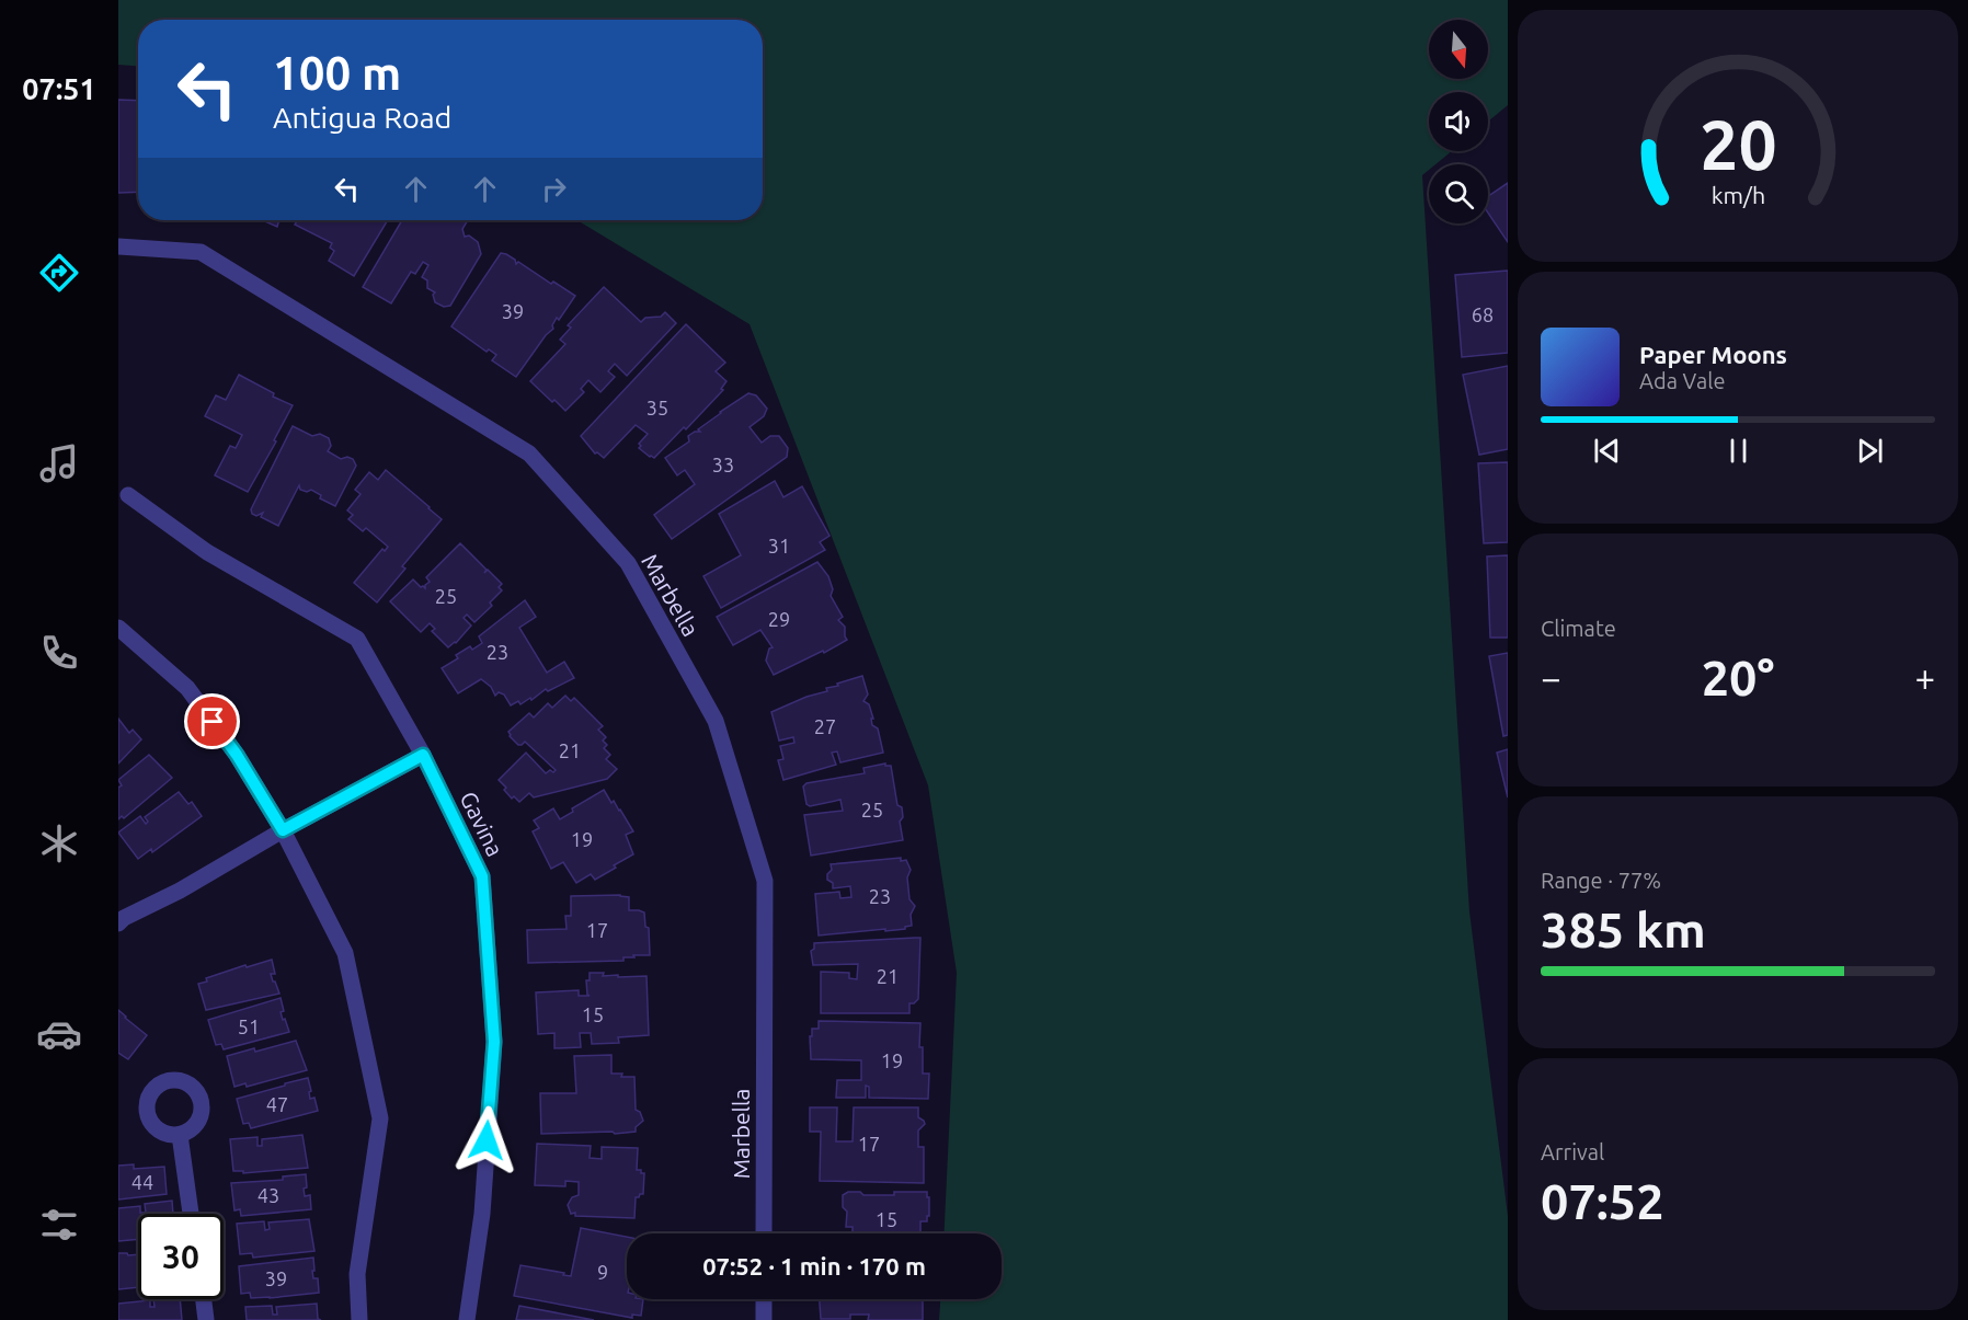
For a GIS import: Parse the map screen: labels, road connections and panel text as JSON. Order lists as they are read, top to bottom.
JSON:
{
  "streets": {
    "street": ["Marbella", "Gavina"]
  },
  "house_numbers": [
    "39",
    "68",
    "35",
    "33",
    "31",
    "25",
    "29",
    "23",
    "27",
    "21",
    "25",
    "19",
    "23",
    "17",
    "21",
    "15",
    "51",
    "19",
    "47",
    "17",
    "44",
    "43",
    "15",
    "9",
    "39"
  ],
  "north": "bottom",
  "page": {
    "tabs": "07:51",
    "turn": ["100 m", "Antigua Road"],
    "song": ["Paper Moons", "Ada Vale"],
    "tile": [
      "Climate",
      ["Range · 77%", "385 km"],
      ["Arrival", "07:52"]
    ],
    "heat": ["−", "20°", "+"],
    "limit": "30",
    "trip": "07:52 · 1 min · 170 m",
    "gauge": ["20", "km/h"]
  }
}
